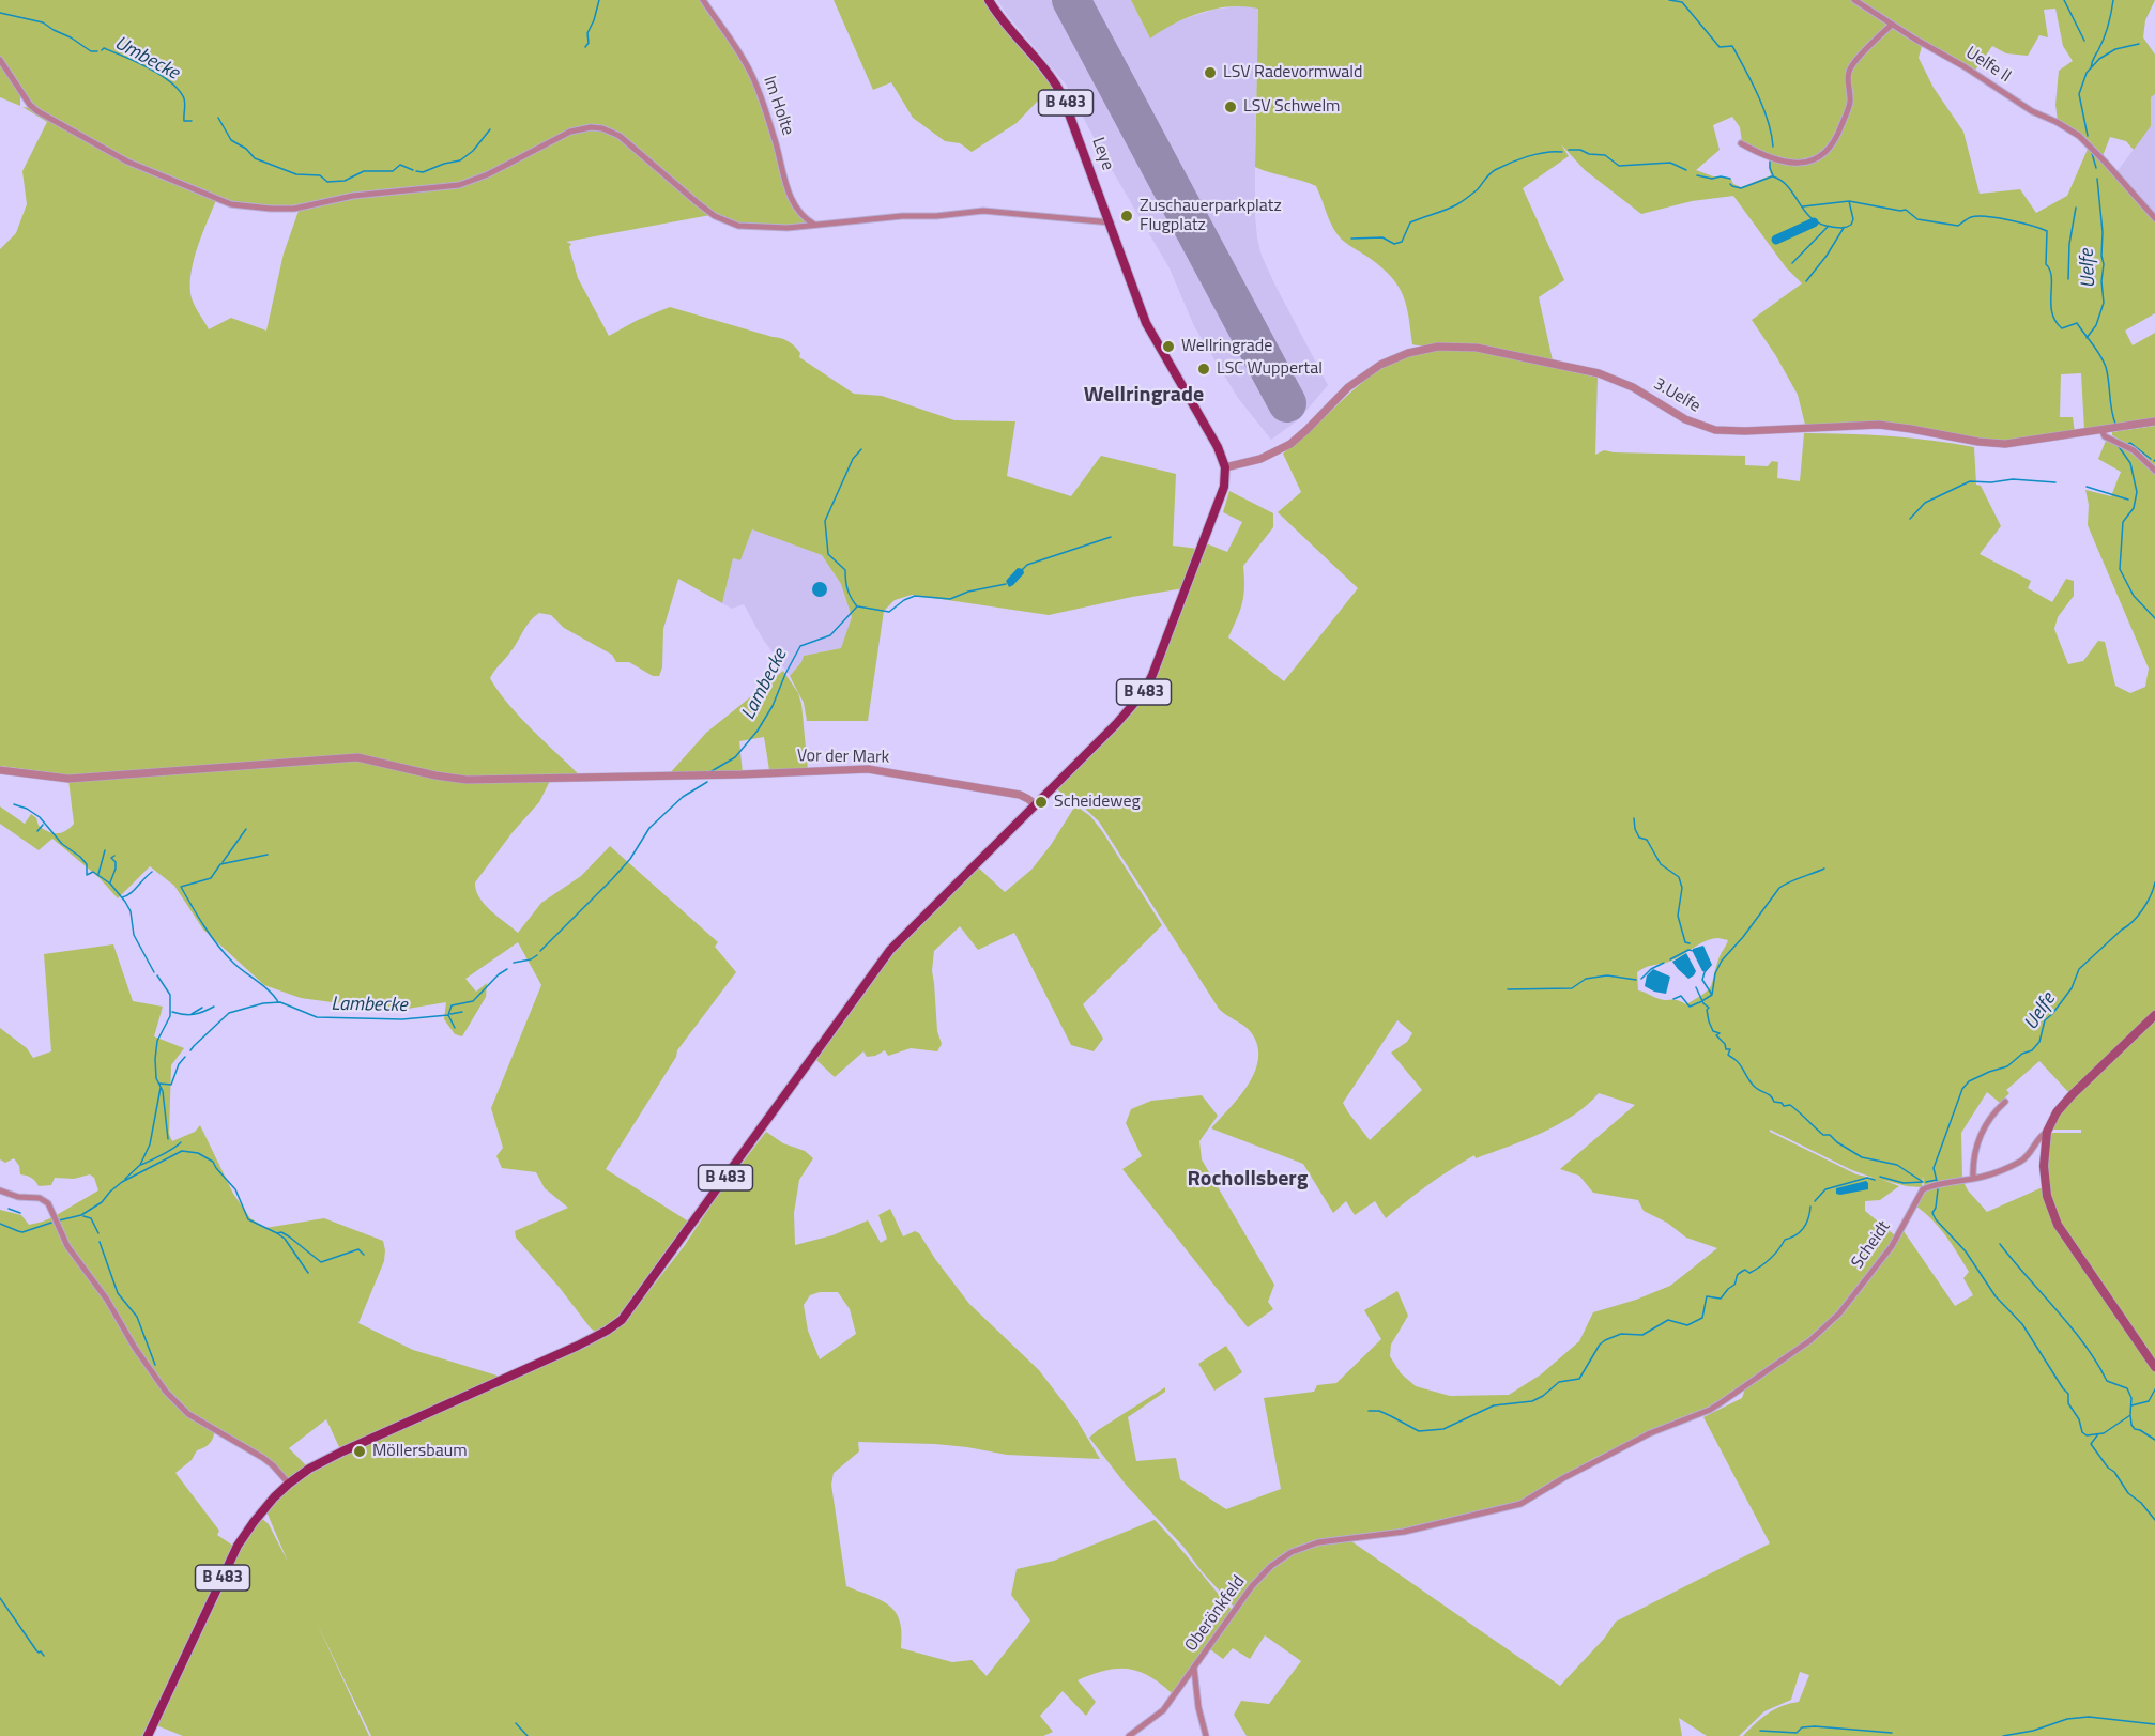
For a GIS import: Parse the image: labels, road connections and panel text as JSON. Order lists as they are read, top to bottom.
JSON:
{
  "streets": {
    "main road": ["B 483", "Leye"],
    "street": [
      "Uelfe II",
      "Im Holte",
      "3.Uelfe",
      "Vor der Mark",
      "Scheidt",
      "Oberönkfeld"
    ]
  },
  "crossings": [
    ["B 483", "Leye"],
    ["B 483", "3.Uelfe"],
    ["B 483", "Vor der Mark"],
    ["Leye", "3.Uelfe"],
    ["Scheidt", "Oberönkfeld"]
  ],
  "districts": ["Wellringrade", "Rochollsberg"],
  "water": ["Umbecke", "Uelfe", "Lambecke"],
  "places": [
    "LSV Radevormwald",
    "LSV Schwelm",
    "Zuschauerparkplatz Flugplatz",
    "Wellringrade",
    "LSC Wuppertal",
    "Scheideweg",
    "Möllersbaum"
  ]
}
